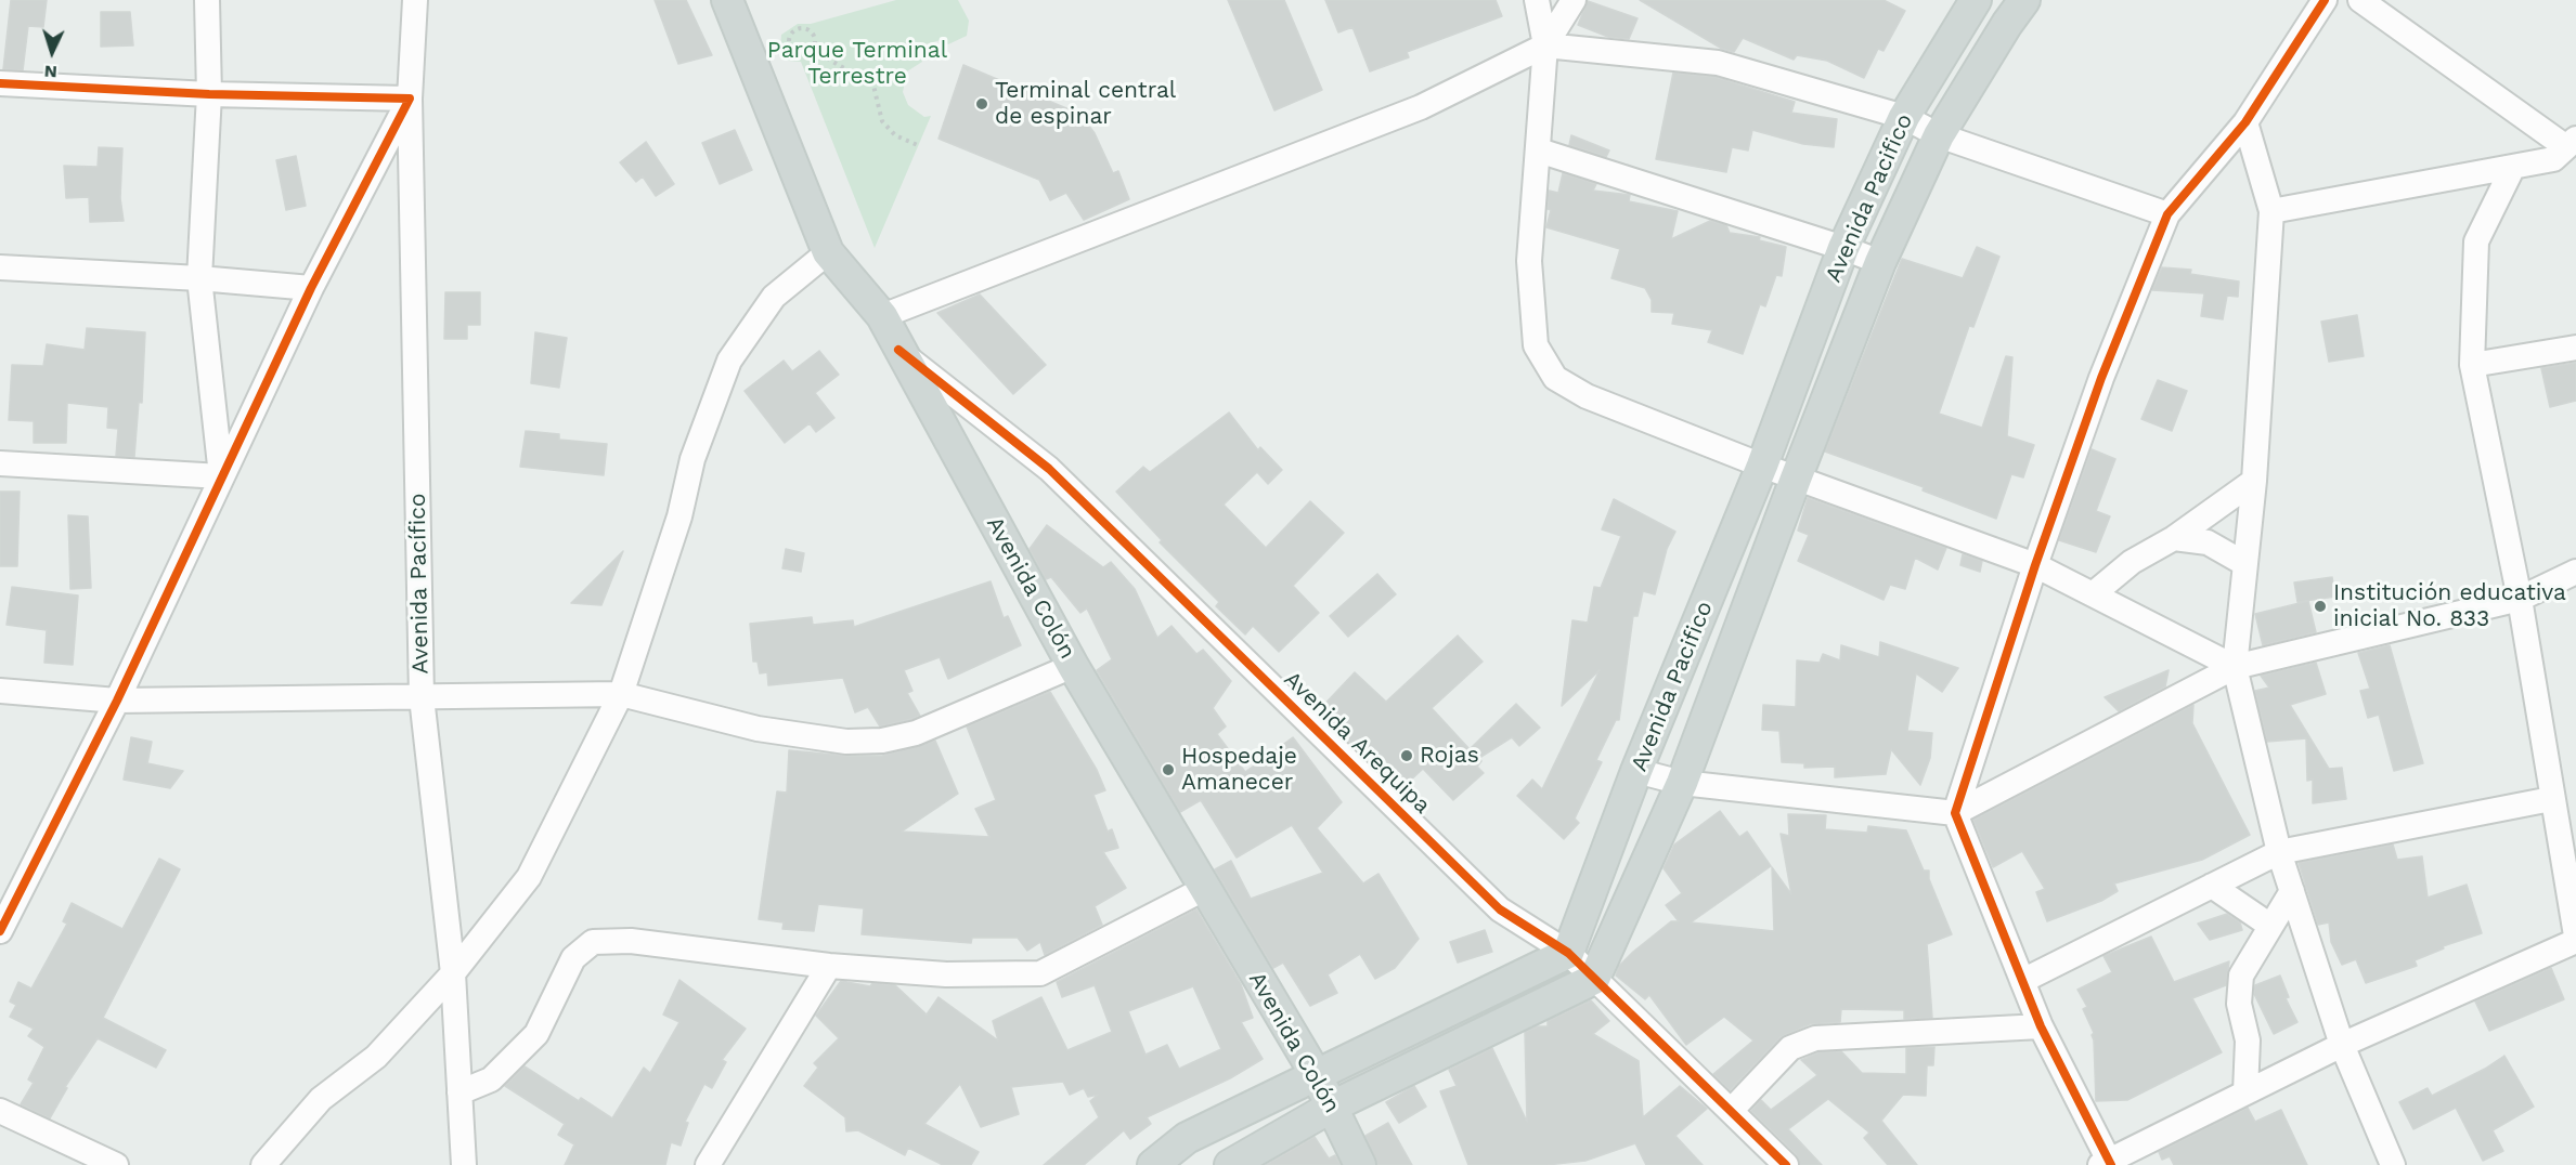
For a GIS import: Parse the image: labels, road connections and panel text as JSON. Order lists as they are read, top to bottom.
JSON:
{
  "streets": {
    "main road": ["Avenida Pacifico", "Avenida Colón"],
    "street": ["Avenida Pacífico", "Avenida Arequipa"]
  },
  "crossings": [
    ["Avenida Pacifico", "Avenida Arequipa"],
    ["Avenida Colón", "Avenida Arequipa"]
  ],
  "parks": ["Parque Terminal Terrestre"],
  "places": [
    "Terminal central de espinar",
    "Institución educativa inicial No. 833",
    "Rojas",
    "Hospedaje Amanecer"
  ],
  "north": "bottom"
}
